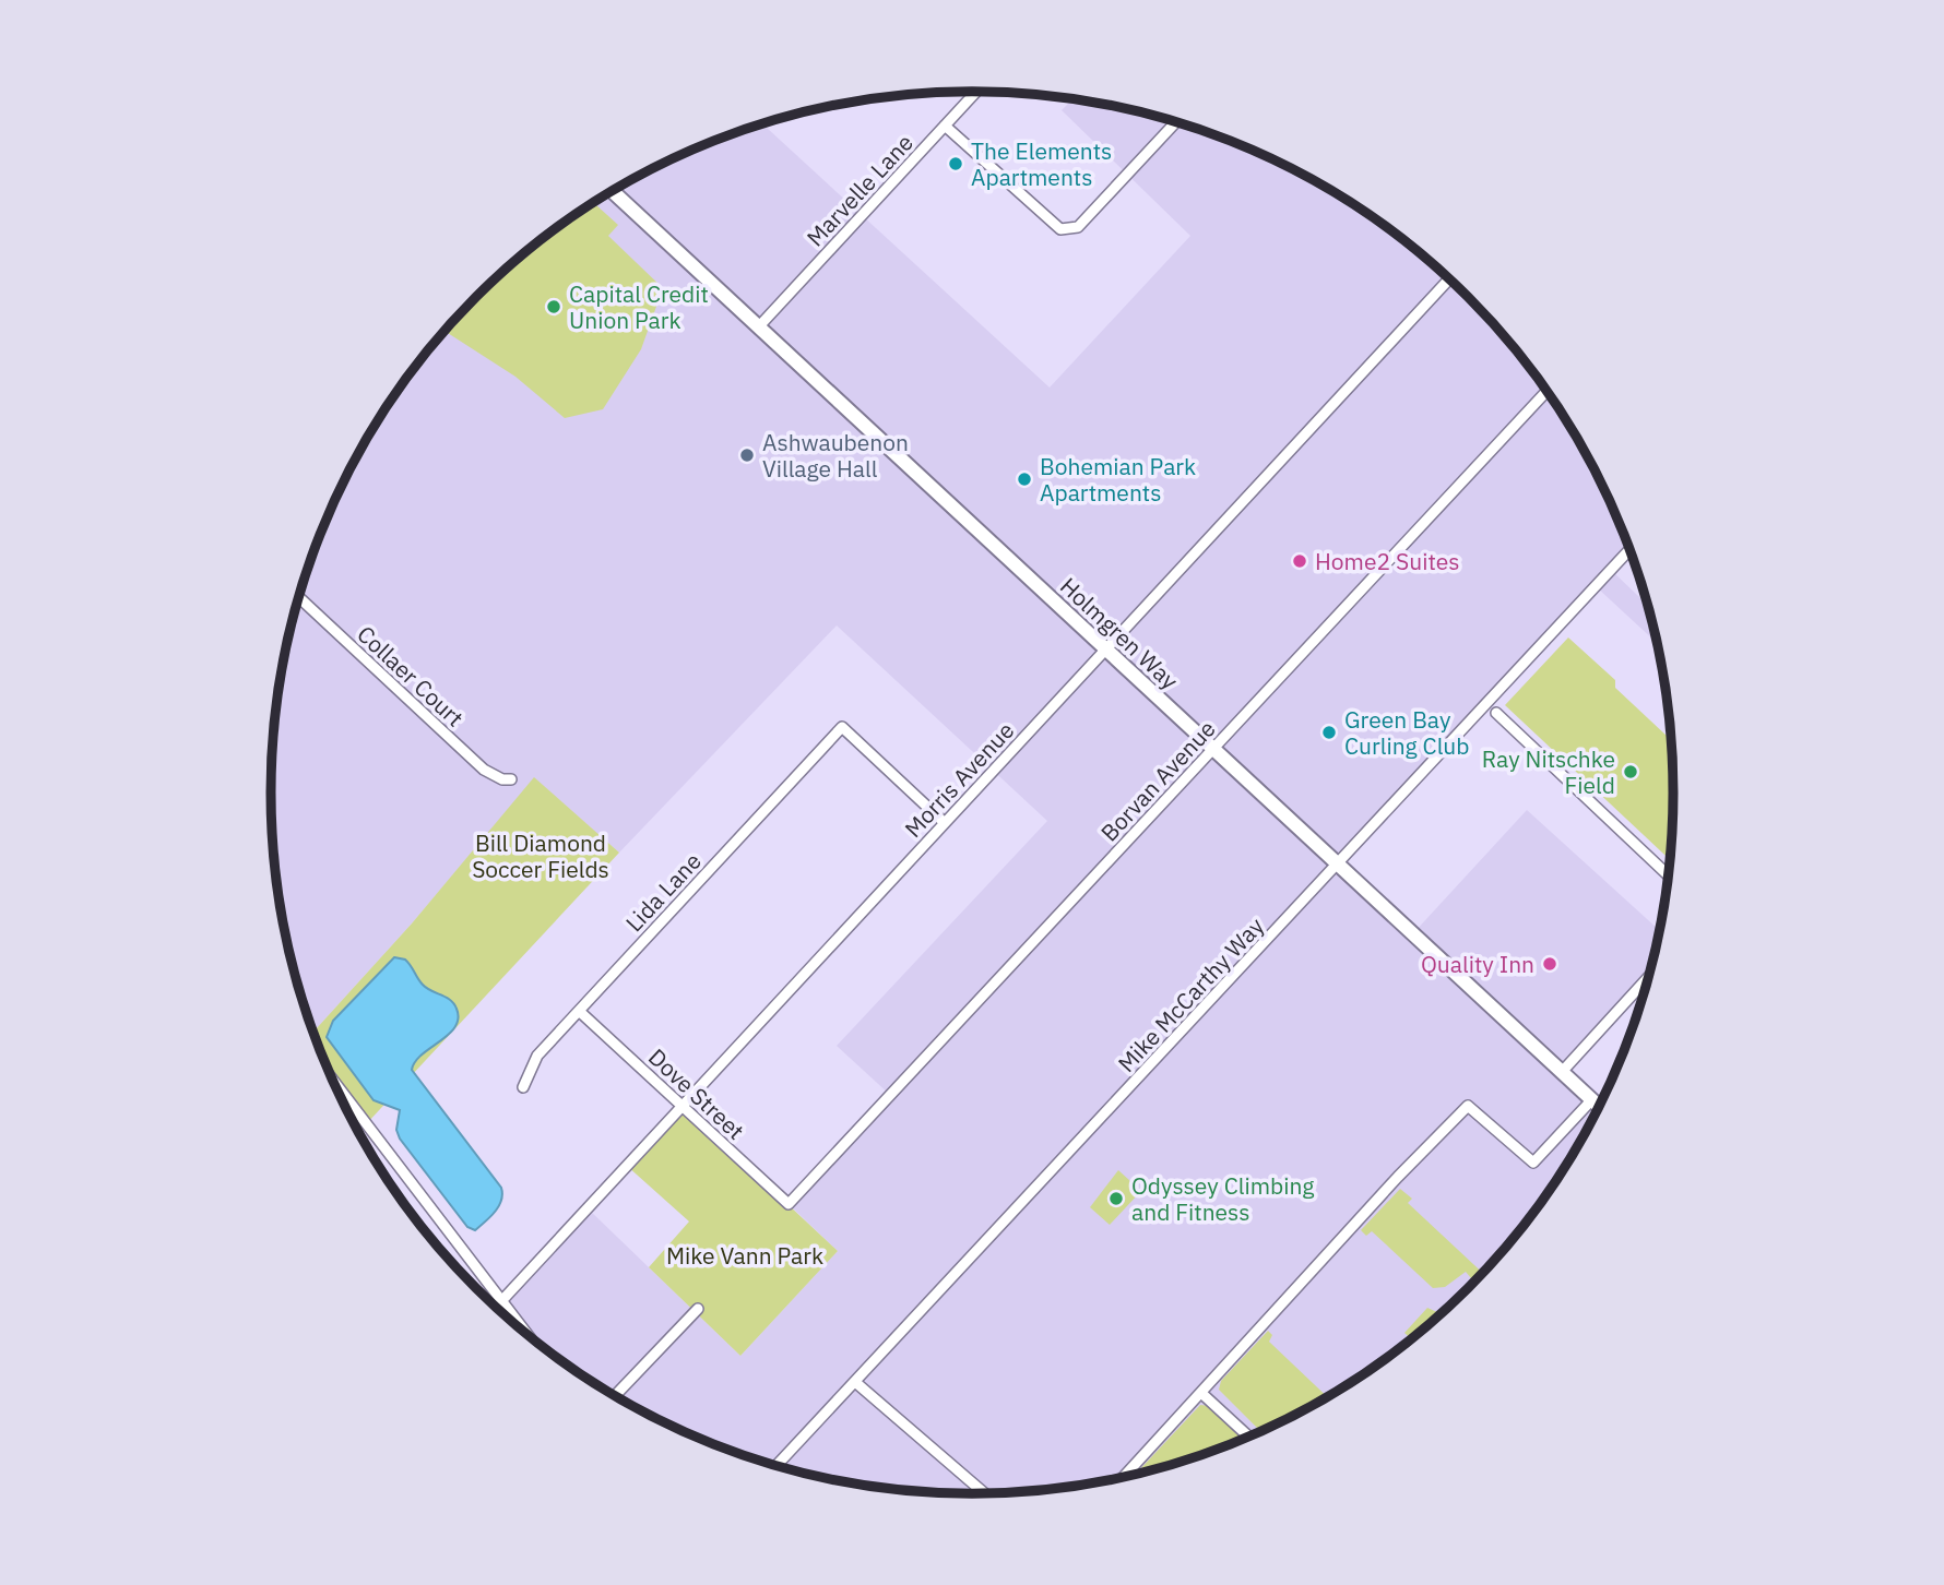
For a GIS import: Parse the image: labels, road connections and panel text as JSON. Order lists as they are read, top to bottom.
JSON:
{
  "streets": {
    "street": [
      "Marvelle Lane",
      "Holmgren Way",
      "Collaer Court",
      "Morris Avenue",
      "Borvan Avenue",
      "Lida Lane",
      "Mike McCarthy Way",
      "Dove Street"
    ]
  },
  "crossings": [
    ["Marvelle Lane", "Holmgren Way"],
    ["Holmgren Way", "Morris Avenue"],
    ["Holmgren Way", "Borvan Avenue"],
    ["Holmgren Way", "Mike McCarthy Way"],
    ["Morris Avenue", "Lida Lane"],
    ["Morris Avenue", "Dove Street"],
    ["Borvan Avenue", "Dove Street"],
    ["Lida Lane", "Dove Street"]
  ],
  "parks": ["Bill Diamond Soccer Fields", "Mike Vann Park"],
  "places": [
    "The Elements Apartments",
    "Capital Credit Union Park",
    "Ashwaubenon Village Hall",
    "Bohemian Park Apartments",
    "Home2 Suites",
    "Green Bay Curling Club",
    "Ray Nitschke Field",
    "Quality Inn",
    "Odyssey Climbing and Fitness"
  ]
}
